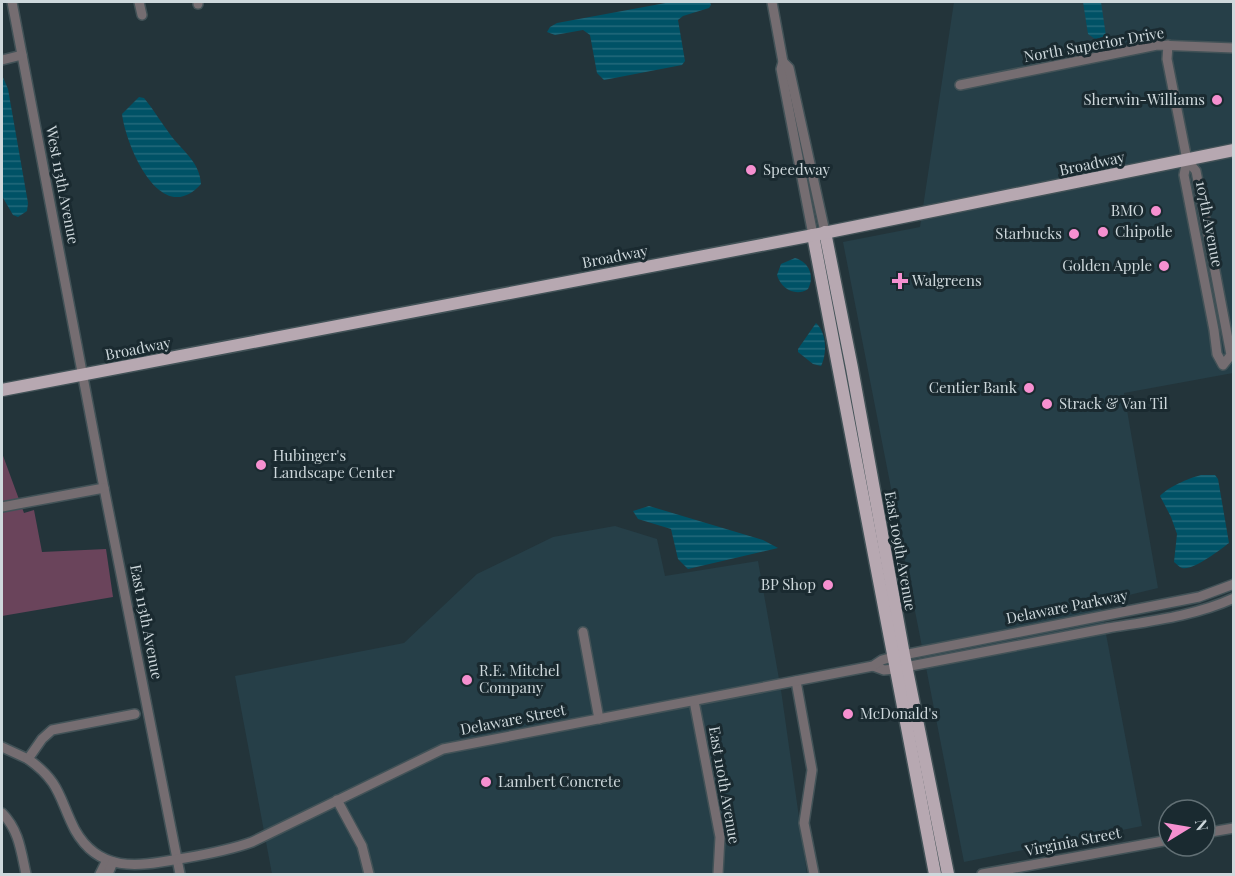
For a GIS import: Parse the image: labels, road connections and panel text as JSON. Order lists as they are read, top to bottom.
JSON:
{
  "streets": {
    "main road": ["Broadway", "East 109th Avenue"],
    "street": [
      "North Superior Drive",
      "West 113th Avenue",
      "107th Avenue",
      "Delaware Parkway",
      "East 113th Avenue",
      "Delaware Street",
      "East 110th Avenue",
      "Virginia Street"
    ]
  },
  "crossings": [
    ["North Superior Drive", "107th Avenue"],
    ["Broadway", "West 113th Avenue"],
    ["Broadway", "107th Avenue"],
    ["Broadway", "East 109th Avenue"],
    ["Broadway", "East 113th Avenue"],
    ["West 113th Avenue", "East 113th Avenue"],
    ["East 109th Avenue", "Delaware Parkway"],
    ["East 109th Avenue", "Delaware Street"],
    ["Delaware Parkway", "Delaware Street"],
    ["East 113th Avenue", "Delaware Street"],
    ["Delaware Street", "East 110th Avenue"]
  ],
  "places": {
    "other": [
      "Sherwin-Williams",
      "Speedway",
      "BMO",
      "Chipotle",
      "Starbucks",
      "Golden Apple",
      "Centier Bank",
      "Strack & Van Til",
      "Hubinger's Landscape Center",
      "BP Shop",
      "R.E. Mitchel Company",
      "McDonald's",
      "Lambert Concrete"
    ],
    "health": ["Walgreens"]
  },
  "north": "right"
}
